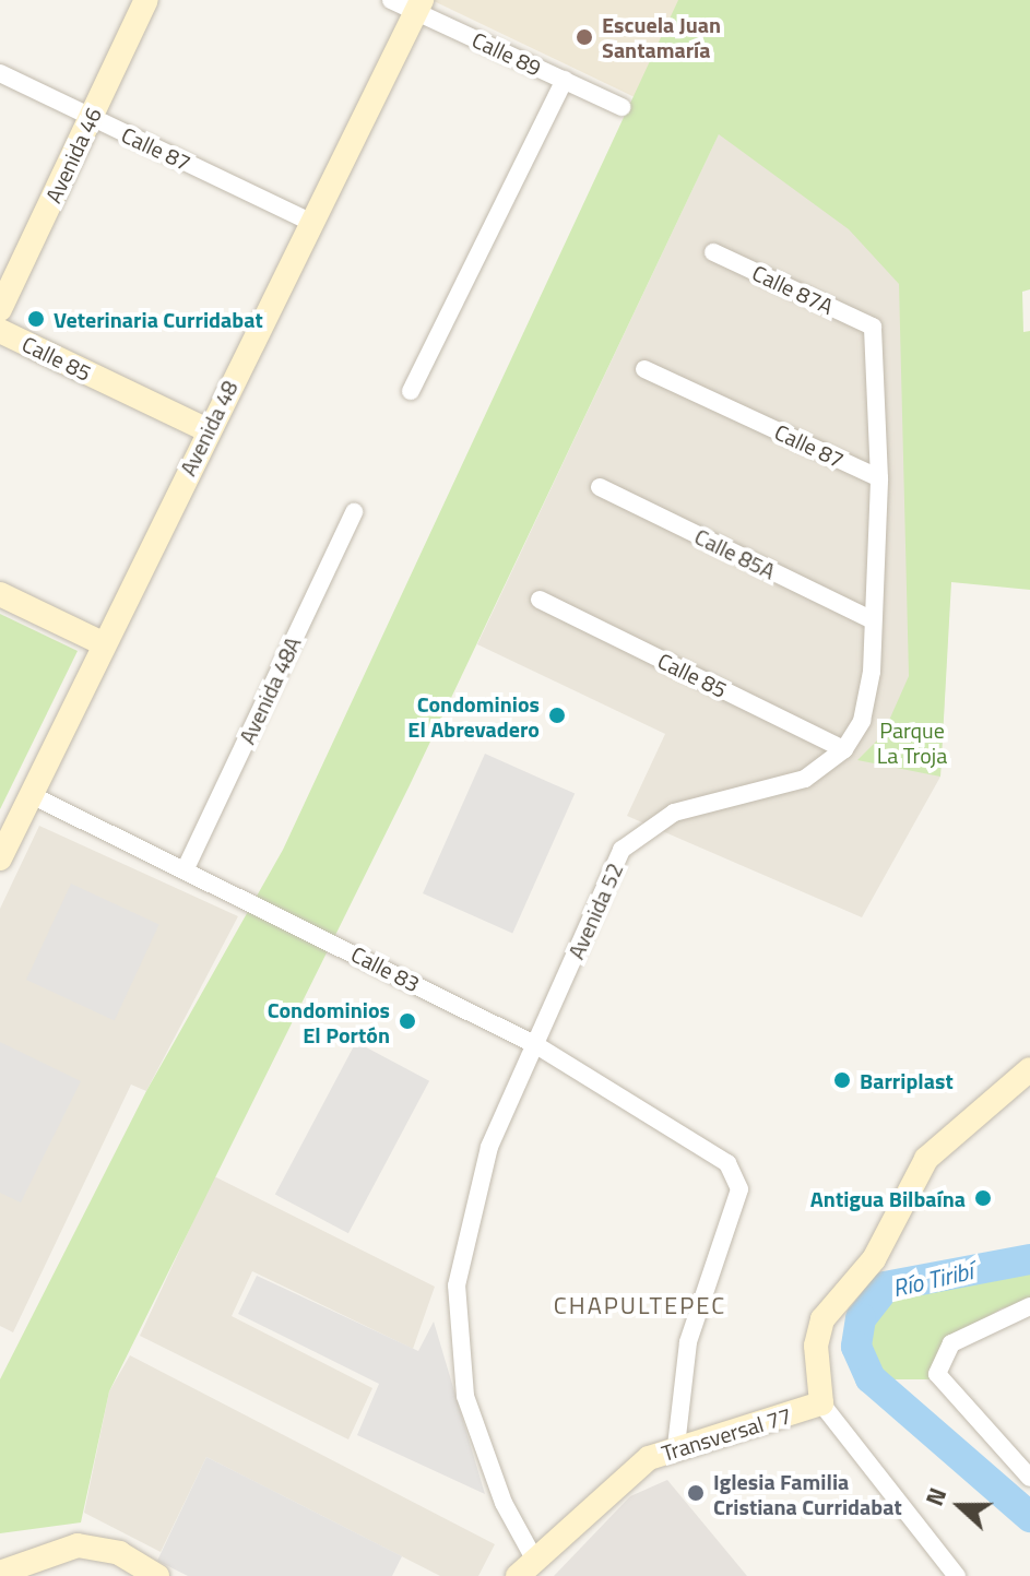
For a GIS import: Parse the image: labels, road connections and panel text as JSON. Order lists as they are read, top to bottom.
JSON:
{
  "streets": {
    "street": [
      "Calle 89",
      "Calle 87",
      "Avenida 46",
      "Calle 87A",
      "Calle 85",
      "Avenida 48",
      "Calle 85A",
      "Avenida 48A",
      "Avenida 52",
      "Calle 83",
      "Transversal 77"
    ]
  },
  "crossings": [
    ["Calle 89", "Avenida 48"],
    ["Calle 87", "Avenida 46"],
    ["Calle 87", "Avenida 48"],
    ["Calle 87", "Avenida 52"],
    ["Calle 87A", "Avenida 52"],
    ["Calle 85", "Avenida 48"],
    ["Calle 85", "Avenida 52"],
    ["Avenida 48", "Calle 83"],
    ["Calle 85A", "Avenida 52"],
    ["Avenida 48A", "Calle 83"],
    ["Avenida 52", "Calle 83"],
    ["Avenida 52", "Transversal 77"],
    ["Calle 83", "Transversal 77"]
  ],
  "districts": ["CHAPULTEPEC"],
  "water": ["Río Tiribí"],
  "parks": ["Parque La Troja"],
  "places": [
    "Escuela Juan Santamaría",
    "Veterinaria Curridabat",
    "Condominios El Abrevadero",
    "Condominios El Portón",
    "Barriplast",
    "Antigua Bilbaína",
    "Iglesia Familia Cristiana Curridabat"
  ],
  "north": "left"
}
